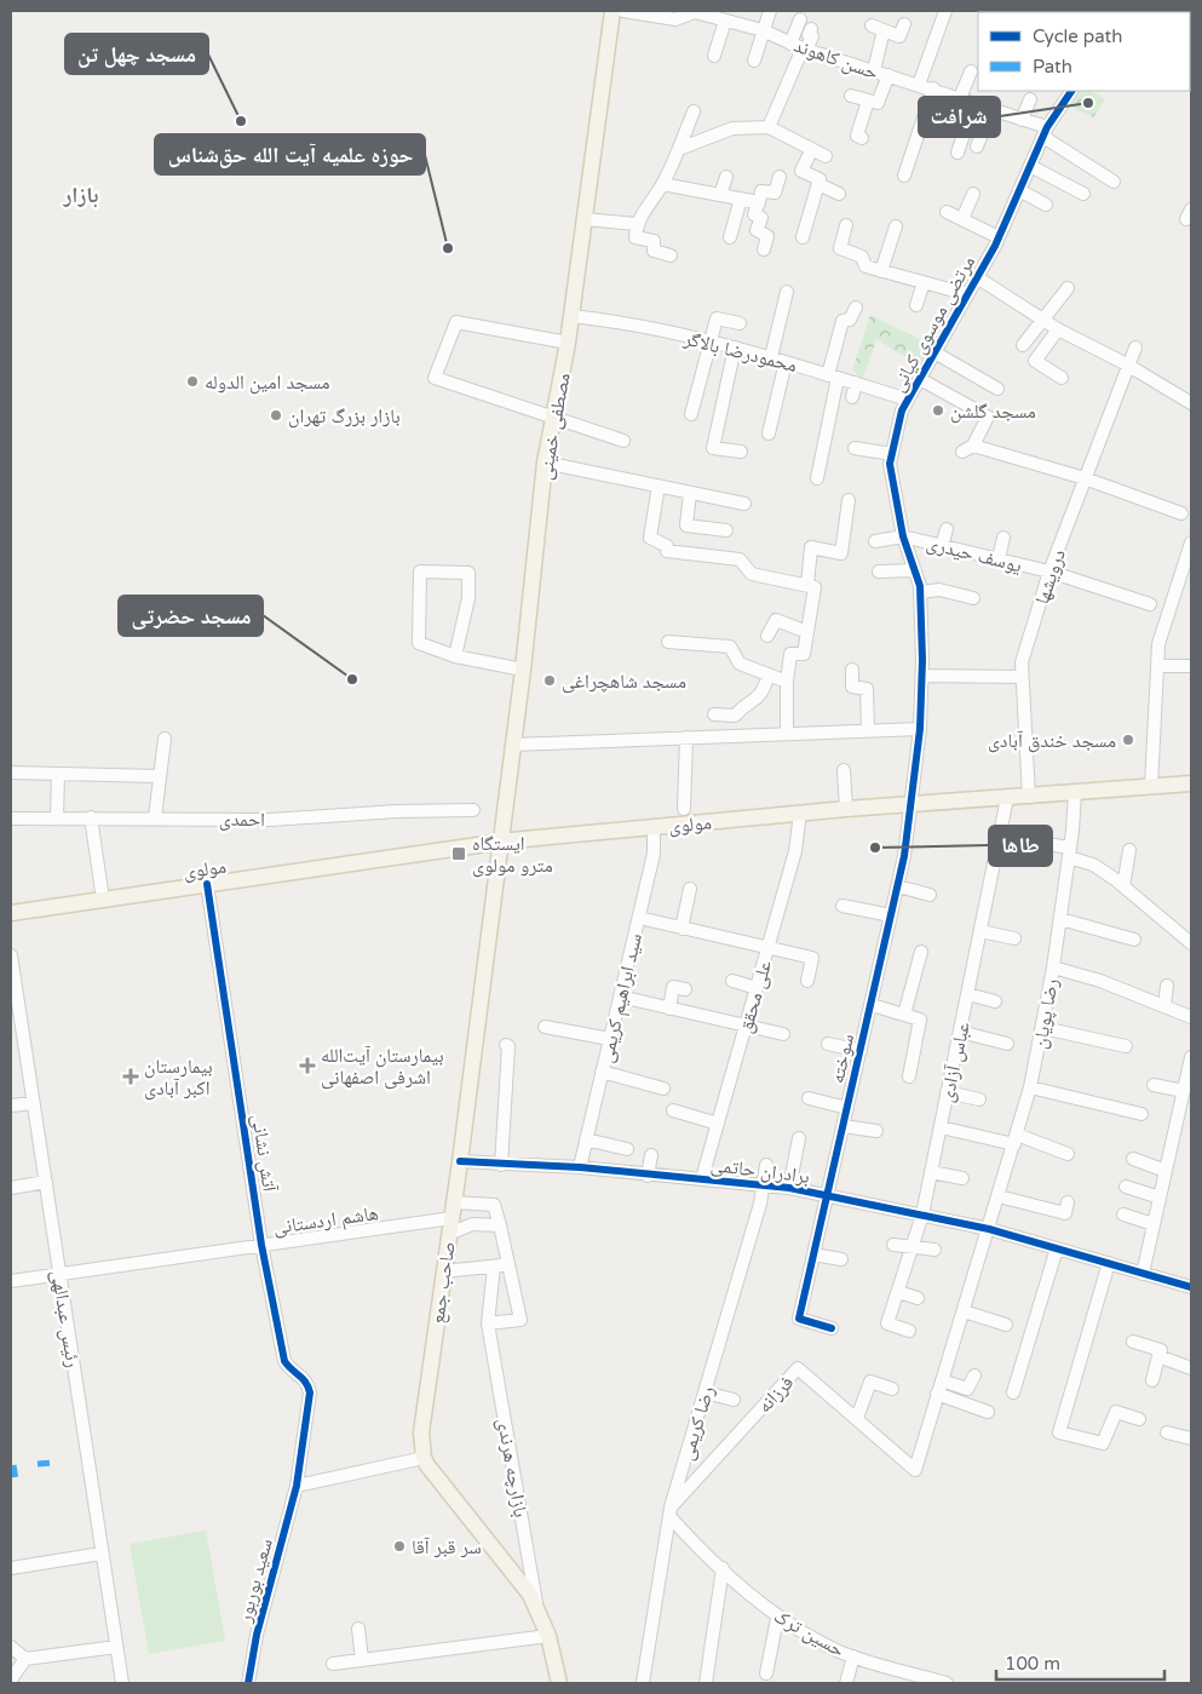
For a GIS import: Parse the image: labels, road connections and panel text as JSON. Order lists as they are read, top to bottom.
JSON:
{
  "streets": {
    "main road": ["مصطفی خمینی", "مولوی", "صاحب جمع"],
    "street": [
      "حسن کاهوند",
      "مرتضی موسوی کیانی",
      "محمودرضا بالاگر",
      "یوسف حیدری",
      "درویشها",
      "احمدی",
      "علی محقق",
      "سید ابراهیم کریمی",
      "رضا پویان",
      "سوخته",
      "عباس آزادی",
      "آتش نشانی",
      "برادران حاتمی",
      "هاشم اردستانی",
      "رئیس عبدالهی",
      "فرزانه",
      "رضا کریمی",
      "بازارچه هرندی",
      "سعید بوربور",
      "حسین ترک"
    ]
  },
  "crossings": [
    ["حسن کاهوند", "مرتضی موسوی کیانی"],
    ["مرتضی موسوی کیانی", "محمودرضا بالاگر"],
    ["مرتضی موسوی کیانی", "یوسف حیدری"],
    ["مرتضی موسوی کیانی", "مولوی"],
    ["مرتضی موسوی کیانی", "سوخته"],
    ["محمودرضا بالاگر", "مصطفی خمینی"],
    ["مصطفی خمینی", "مولوی"],
    ["مصطفی خمینی", "صاحب جمع"],
    ["یوسف حیدری", "درویشها"],
    ["درویشها", "مولوی"],
    ["مولوی", "علی محقق"],
    ["مولوی", "سید ابراهیم کریمی"],
    ["مولوی", "رضا پویان"],
    ["مولوی", "سوخته"],
    ["مولوی", "عباس آزادی"],
    ["مولوی", "آتش نشانی"],
    ["مولوی", "صاحب جمع"],
    ["علی محقق", "برادران حاتمی"],
    ["سید ابراهیم کریمی", "برادران حاتمی"],
    ["رضا پویان", "برادران حاتمی"],
    ["رضا پویان", "فرزانه"],
    ["سوخته", "برادران حاتمی"],
    ["عباس آزادی", "برادران حاتمی"],
    ["آتش نشانی", "هاشم اردستانی"],
    ["آتش نشانی", "سعید بوربور"],
    ["برادران حاتمی", "صاحب جمع"],
    ["برادران حاتمی", "رضا کریمی"],
    ["هاشم اردستانی", "صاحب جمع"],
    ["هاشم اردستانی", "رئیس عبدالهی"],
    ["فرزانه", "رضا کریمی"],
    ["فرزانه", "حسین ترک"],
    ["رضا کریمی", "حسین ترک"]
  ],
  "districts": ["بازار"],
  "places": {
    "other": [
      "شرافت",
      "مسجد چهل تن",
      "حوزه علمیه آیت الله حق‌شناس",
      "مسجد امین الدوله",
      "مسجد گلشن",
      "بازار بزرگ تهران",
      "مسجد حضرتی",
      "مسجد شاهچراغی",
      "مسجد خندق آبادی",
      "طاها",
      "سر قبر آقا"
    ],
    "transit": ["ایستگاه مترو مولوی"],
    "health": ["بیمارستان آیت‌الله اشرفی اصفهانی", "بیمارستان اکبر آبادی"]
  },
  "legend": ["Cycle path", "Path"],
  "scale_bar": "100 m"
}
